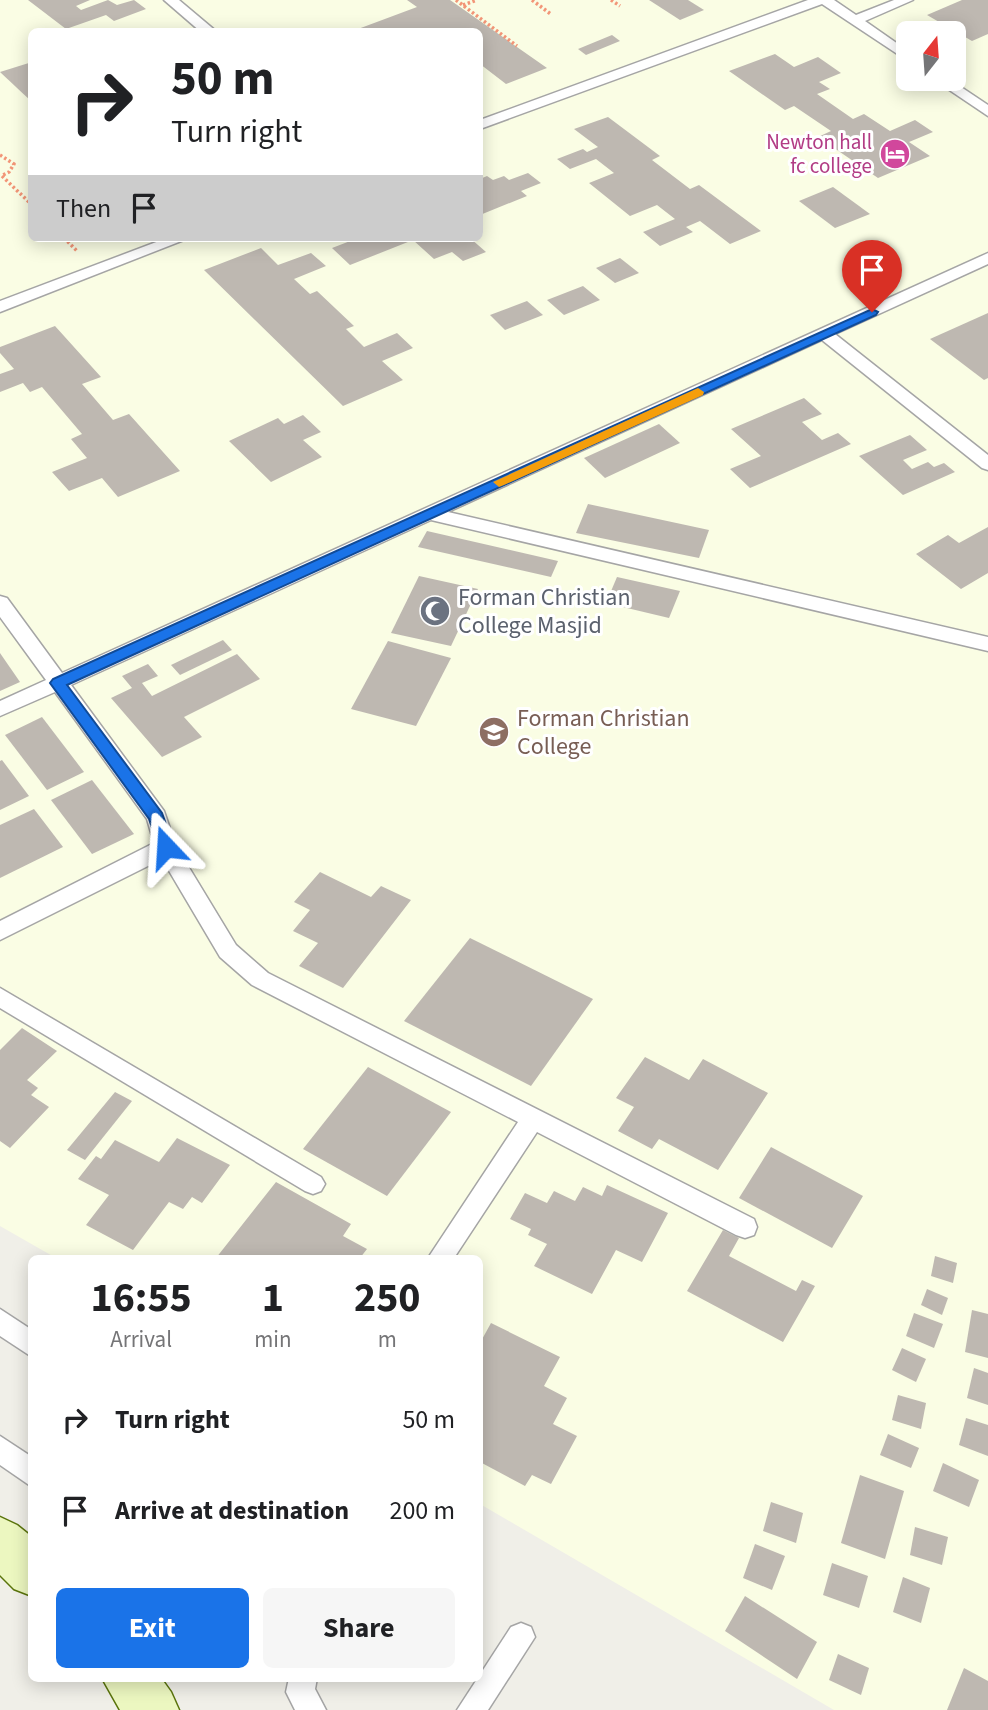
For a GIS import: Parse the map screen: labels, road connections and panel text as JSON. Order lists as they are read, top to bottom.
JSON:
{
  "places": {
    "hotel": ["Newton hall fc college"],
    "mosque": ["Forman Christian College Masjid"],
    "school or university": ["Forman Christian College"]
  },
  "north": "top",
  "page": {
    "turn": ["50 m", "Turn right"],
    "then": "Then",
    "eta": [
      "16:55",
      "Arrival",
      "1",
      "min",
      "250",
      "m"
    ],
    "list": [
      {
        "name": "Turn right",
        "value": "50 m"
      },
      {
        "name": "Arrive at destination",
        "value": "200 m"
      }
    ],
    "buttons": ["Exit", "Share"]
  }
}
